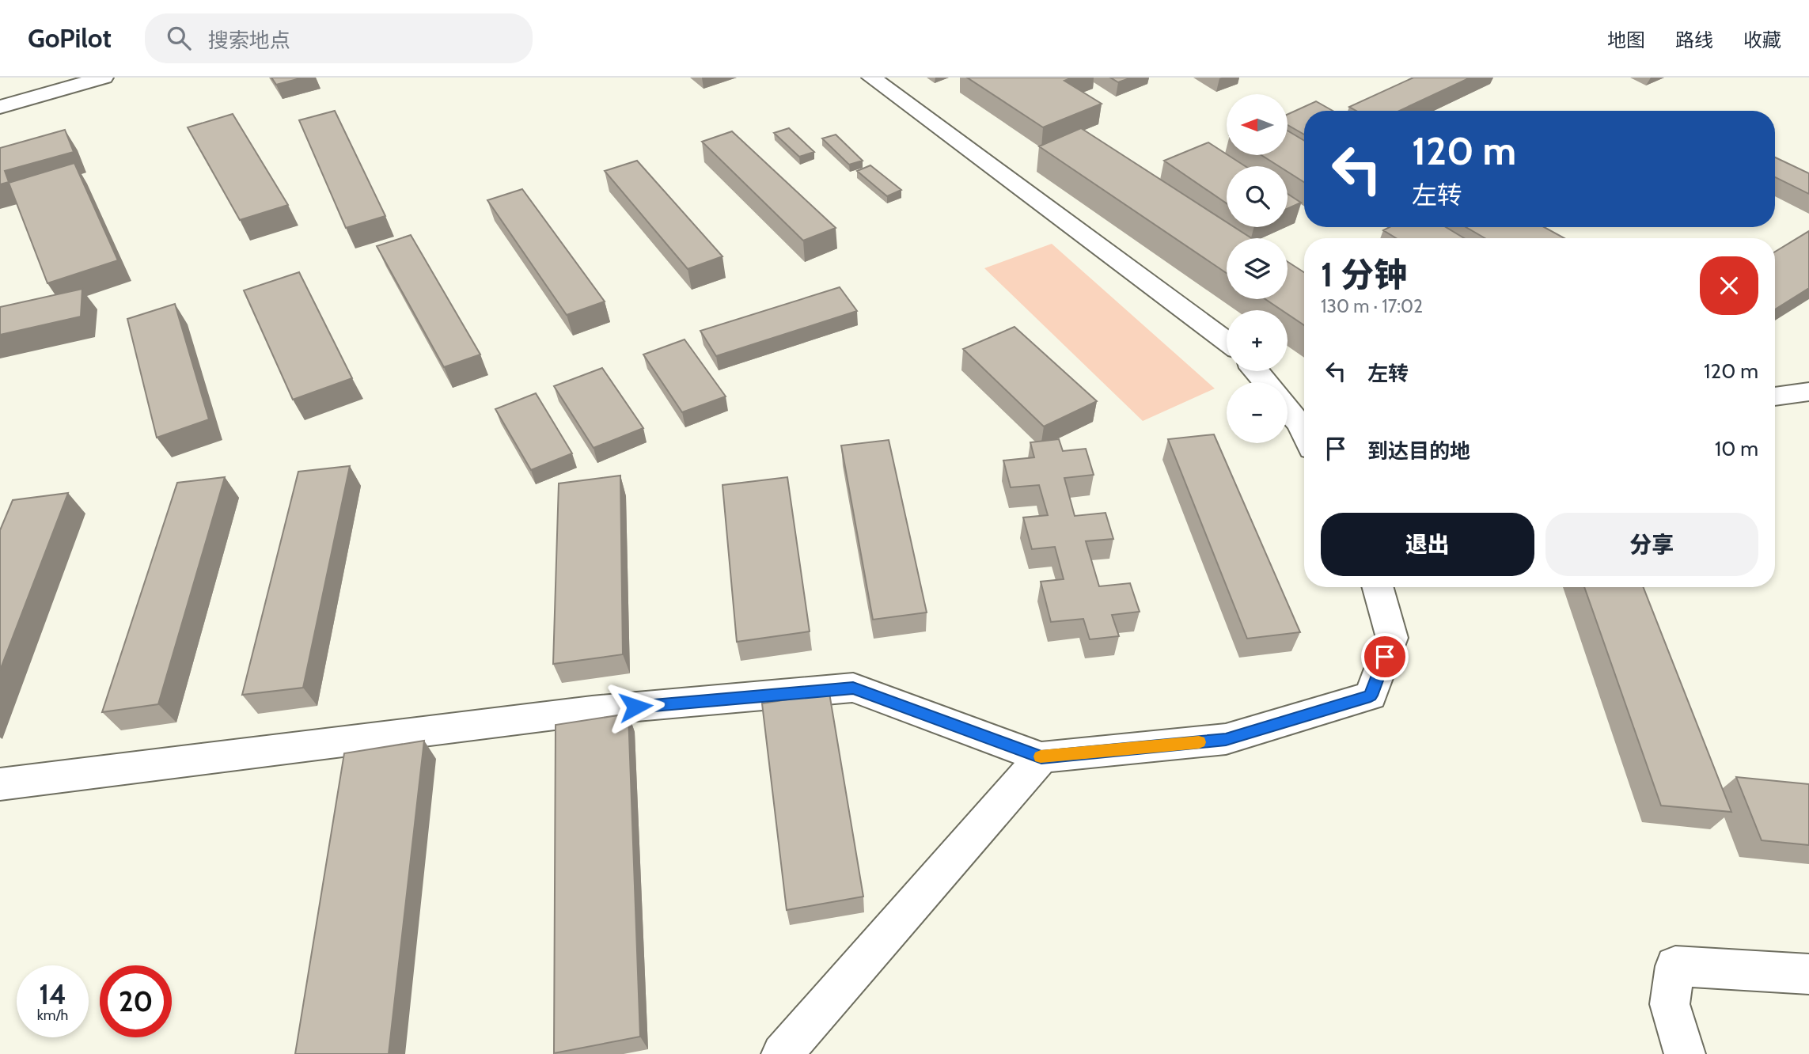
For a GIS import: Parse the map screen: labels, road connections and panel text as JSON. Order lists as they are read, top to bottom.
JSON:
{
  "north": "left",
  "page": {
    "header": "GoPilot",
    "search": "搜索地点",
    "nav": ["地图", "路线", "收藏"],
    "map_buttons": ["+", "−"],
    "turn": ["120 m", "左转"],
    "heading": ["1 分钟", "130 m · 17:02"],
    "list": [
      {
        "name": "左转",
        "value": "120 m"
      },
      {
        "name": "到达目的地",
        "value": "10 m"
      }
    ],
    "buttons": ["退出", "分享"],
    "speed": "14 km/h",
    "limit": "20"
  }
}
